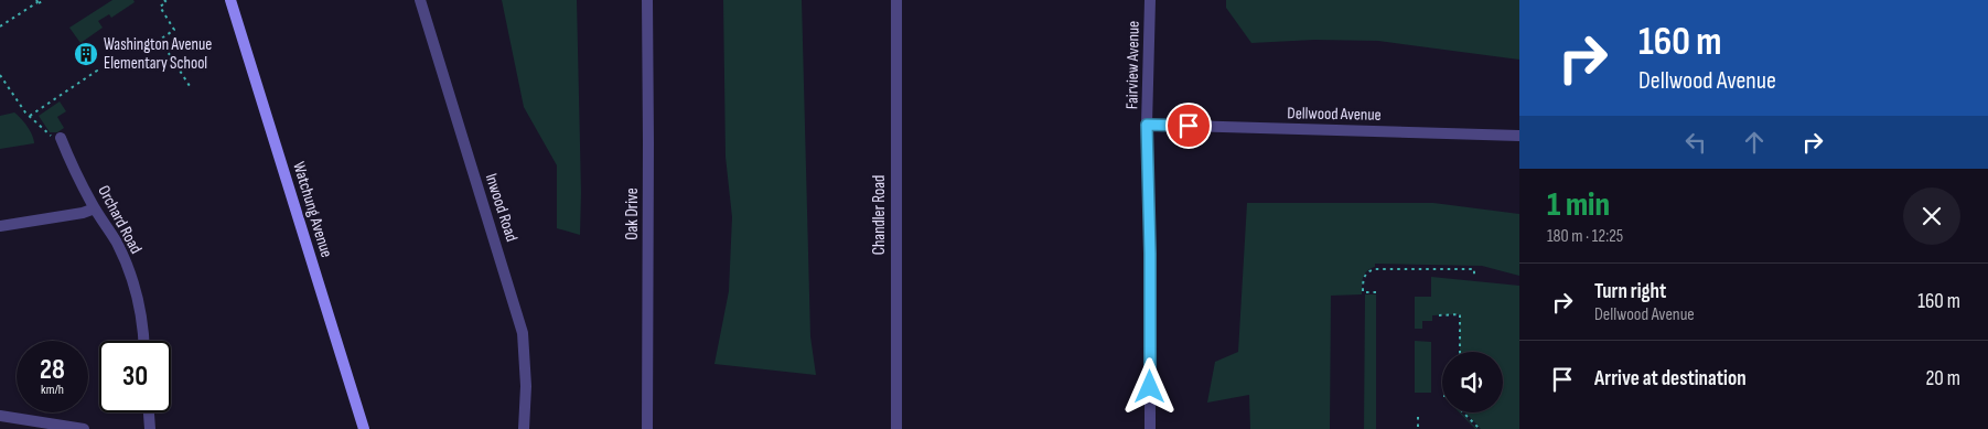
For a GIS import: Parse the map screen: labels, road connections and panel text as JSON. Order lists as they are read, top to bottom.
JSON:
{
  "streets": {
    "main road": ["Watchung Avenue"],
    "street": [
      "Fairview Avenue",
      "Dellwood Avenue",
      "Inwood Road",
      "Oak Drive",
      "Chandler Road",
      "Orchard Road"
    ]
  },
  "crossings": [
    ["Fairview Avenue", "Dellwood Avenue"]
  ],
  "places": {
    "building": ["Washington Avenue Elementary School"]
  },
  "page": {
    "turn": ["160 m", "Dellwood Avenue"],
    "heading": ["1 min", "180 m · 12:25"],
    "list": [
      {
        "name": "Turn right",
        "note": "Dellwood Avenue",
        "value": "160 m"
      },
      {
        "name": "Arrive at destination",
        "value": "20 m"
      }
    ],
    "speed": "28 km/h",
    "limit": "30"
  }
}
